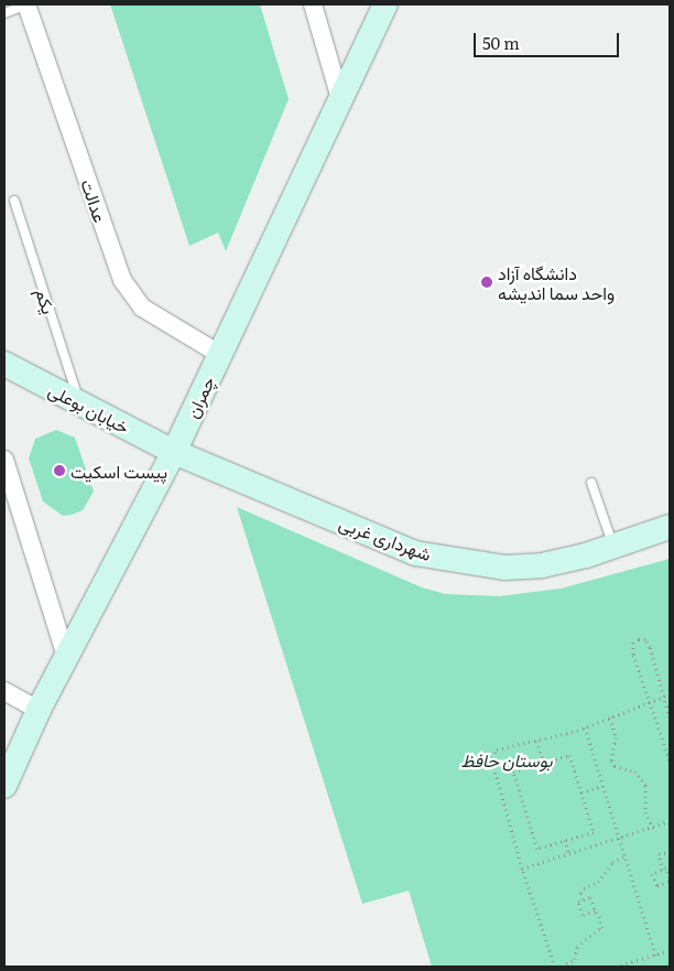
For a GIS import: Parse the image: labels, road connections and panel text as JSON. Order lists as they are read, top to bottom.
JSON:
{
  "streets": {
    "main road": ["چمران", "خیابان بوعلی", "شهرداری غربی"],
    "street": ["عدالت"],
    "lane": ["یکم"]
  },
  "crossings": [
    ["عدالت", "چمران"],
    ["یکم", "خیابان بوعلی"],
    ["چمران", "خیابان بوعلی"],
    ["چمران", "شهرداری غربی"],
    ["خیابان بوعلی", "شهرداری غربی"]
  ],
  "parks": ["بوستان حافظ"],
  "places": ["دانشگاه آزاد واحد سما اندیشه", "پیست اسکیت"],
  "scale_bar": "50 m"
}
